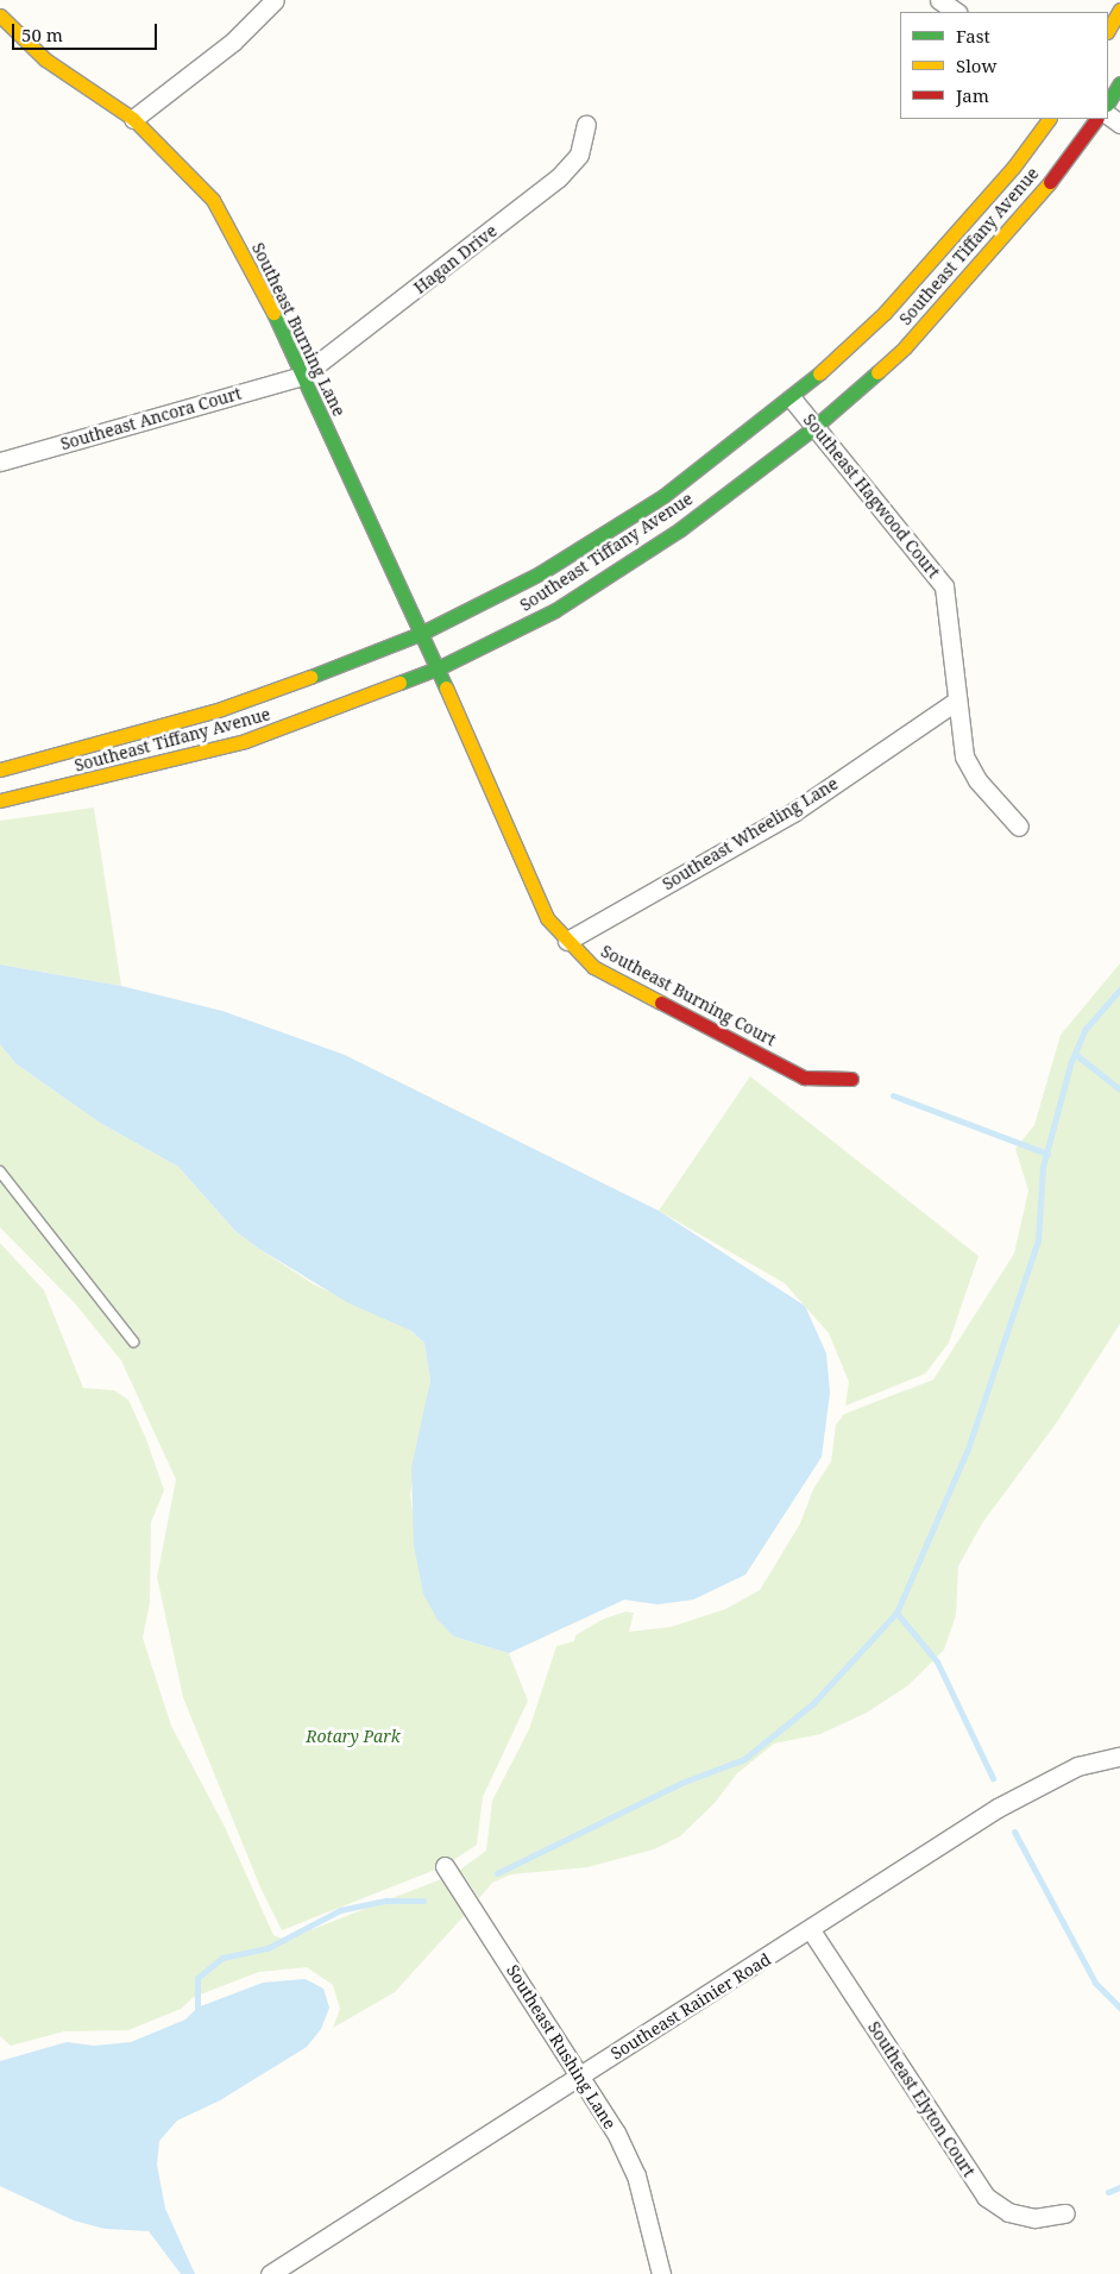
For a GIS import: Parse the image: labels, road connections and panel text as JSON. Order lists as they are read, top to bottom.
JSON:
{
  "streets": {
    "street": [
      "Southeast Tiffany Avenue",
      "Hagan Drive",
      "Southeast Burning Lane",
      "Southeast Ancora Court",
      "Southeast Hagwood Court",
      "Southeast Wheeling Lane",
      "Southeast Burning Court",
      "Southeast Rainier Road",
      "Southeast Rushing Lane",
      "Southeast Elyton Court"
    ]
  },
  "crossings": [
    ["Southeast Tiffany Avenue", "Southeast Burning Lane"],
    ["Southeast Tiffany Avenue", "Southeast Hagwood Court"],
    ["Southeast Tiffany Avenue", "Southeast Burning Court"],
    ["Hagan Drive", "Southeast Burning Lane"],
    ["Hagan Drive", "Southeast Ancora Court"],
    ["Southeast Burning Lane", "Southeast Ancora Court"],
    ["Southeast Burning Lane", "Southeast Burning Court"],
    ["Southeast Hagwood Court", "Southeast Wheeling Lane"],
    ["Southeast Wheeling Lane", "Southeast Burning Court"],
    ["Southeast Rainier Road", "Southeast Rushing Lane"],
    ["Southeast Rainier Road", "Southeast Elyton Court"]
  ],
  "parks": ["Rotary Park"],
  "legend": ["Fast", "Slow", "Jam"],
  "scale_bar": "50 m"
}
